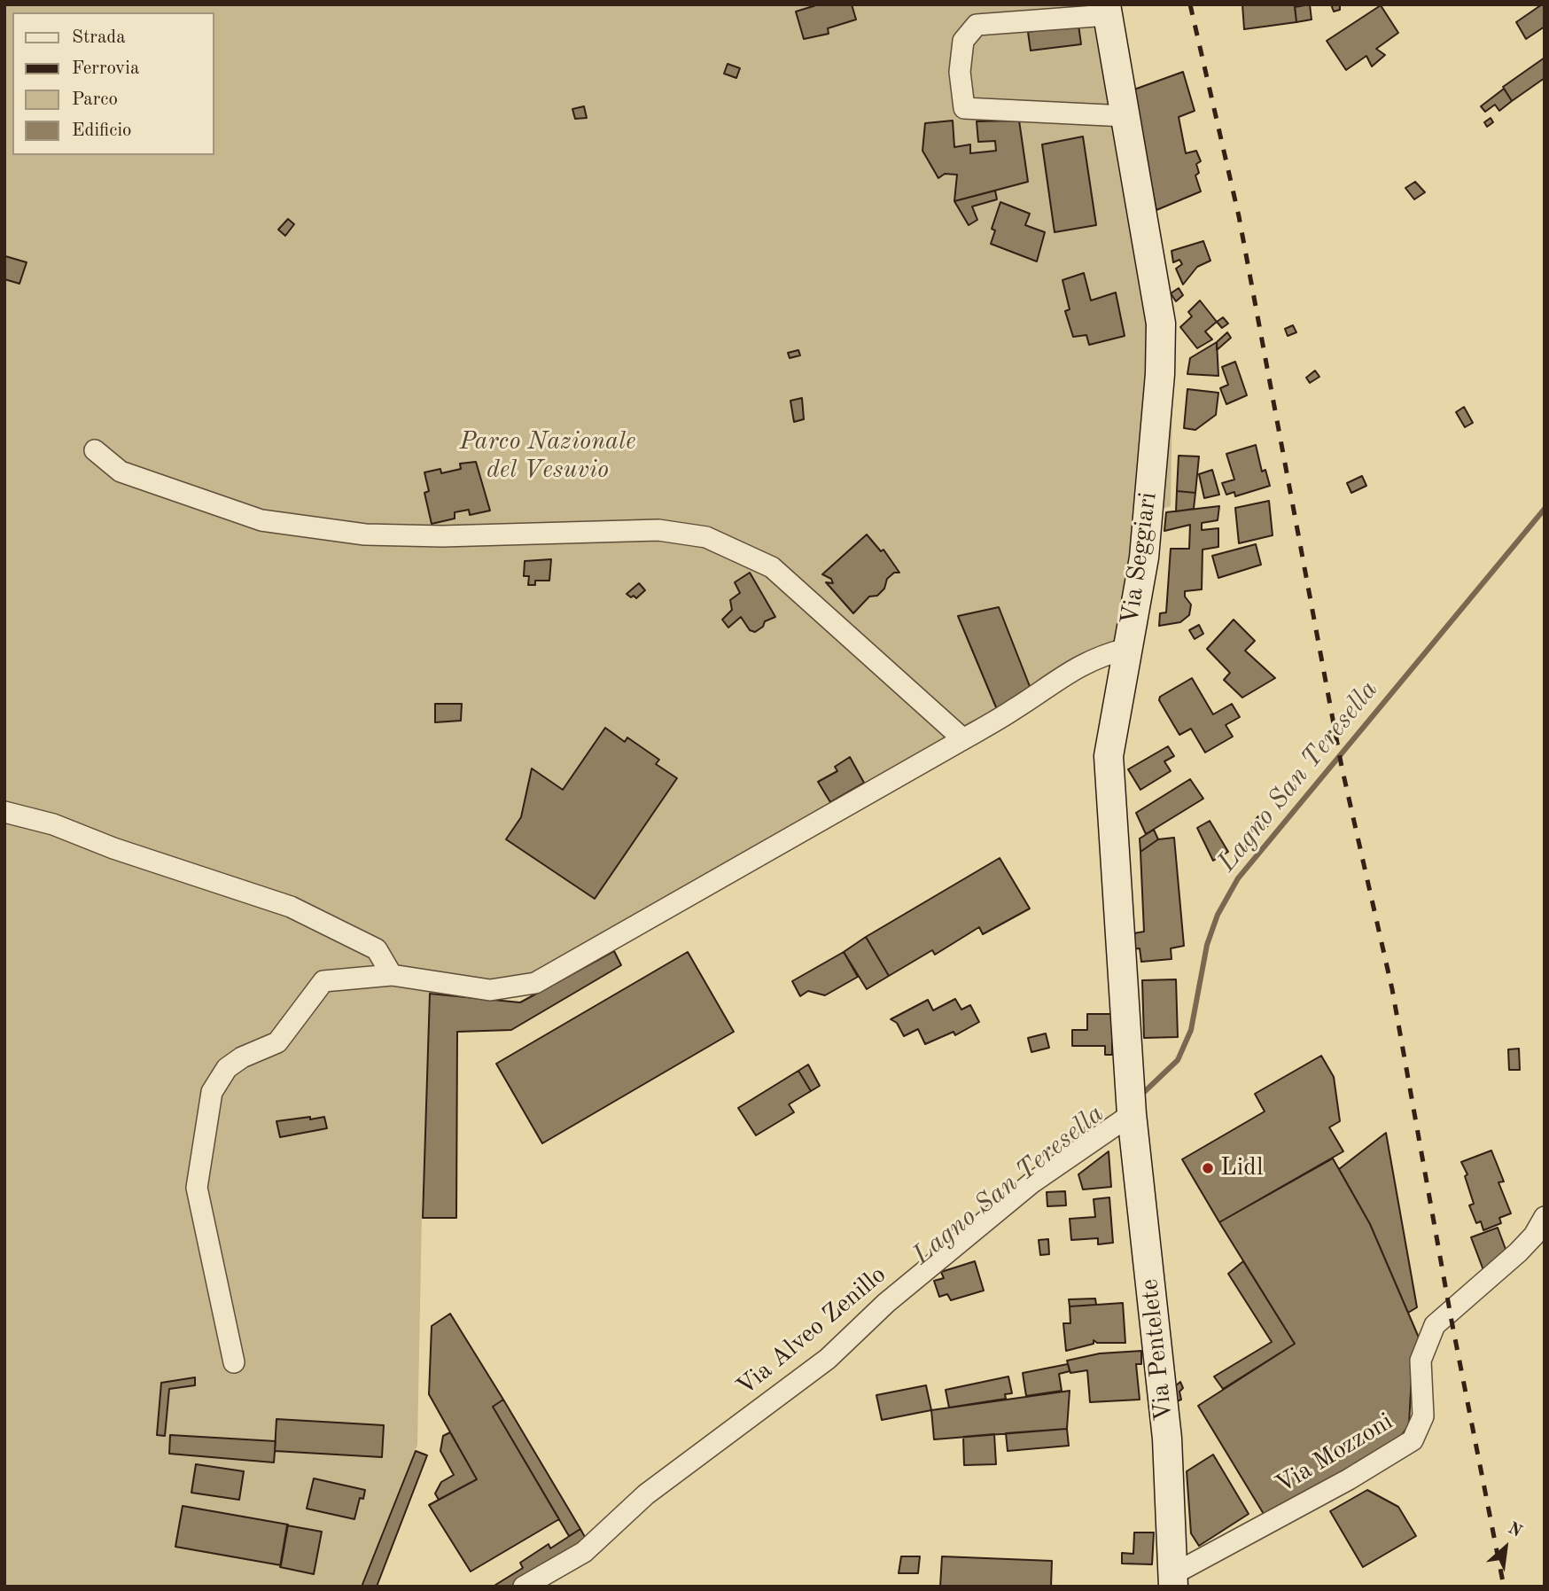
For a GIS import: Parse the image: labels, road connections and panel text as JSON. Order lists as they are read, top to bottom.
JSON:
{
  "streets": {
    "main road": ["Via Seggiari", "Via Pentelete"],
    "street": ["Via Alveo Zenillo", "Via Mozzoni"]
  },
  "crossings": [
    ["Via Seggiari", "Via Alveo Zenillo"],
    ["Via Seggiari", "Via Pentelete"],
    ["Via Alveo Zenillo", "Via Pentelete"],
    ["Via Pentelete", "Via Mozzoni"]
  ],
  "water": ["Lagno San Teresella"],
  "parks": ["Parco Nazionale del Vesuvio"],
  "places": ["Lidl"],
  "legend": [
    "Strada",
    "Ferrovia",
    "Parco",
    "Edificio"
  ],
  "north": "top right"
}
